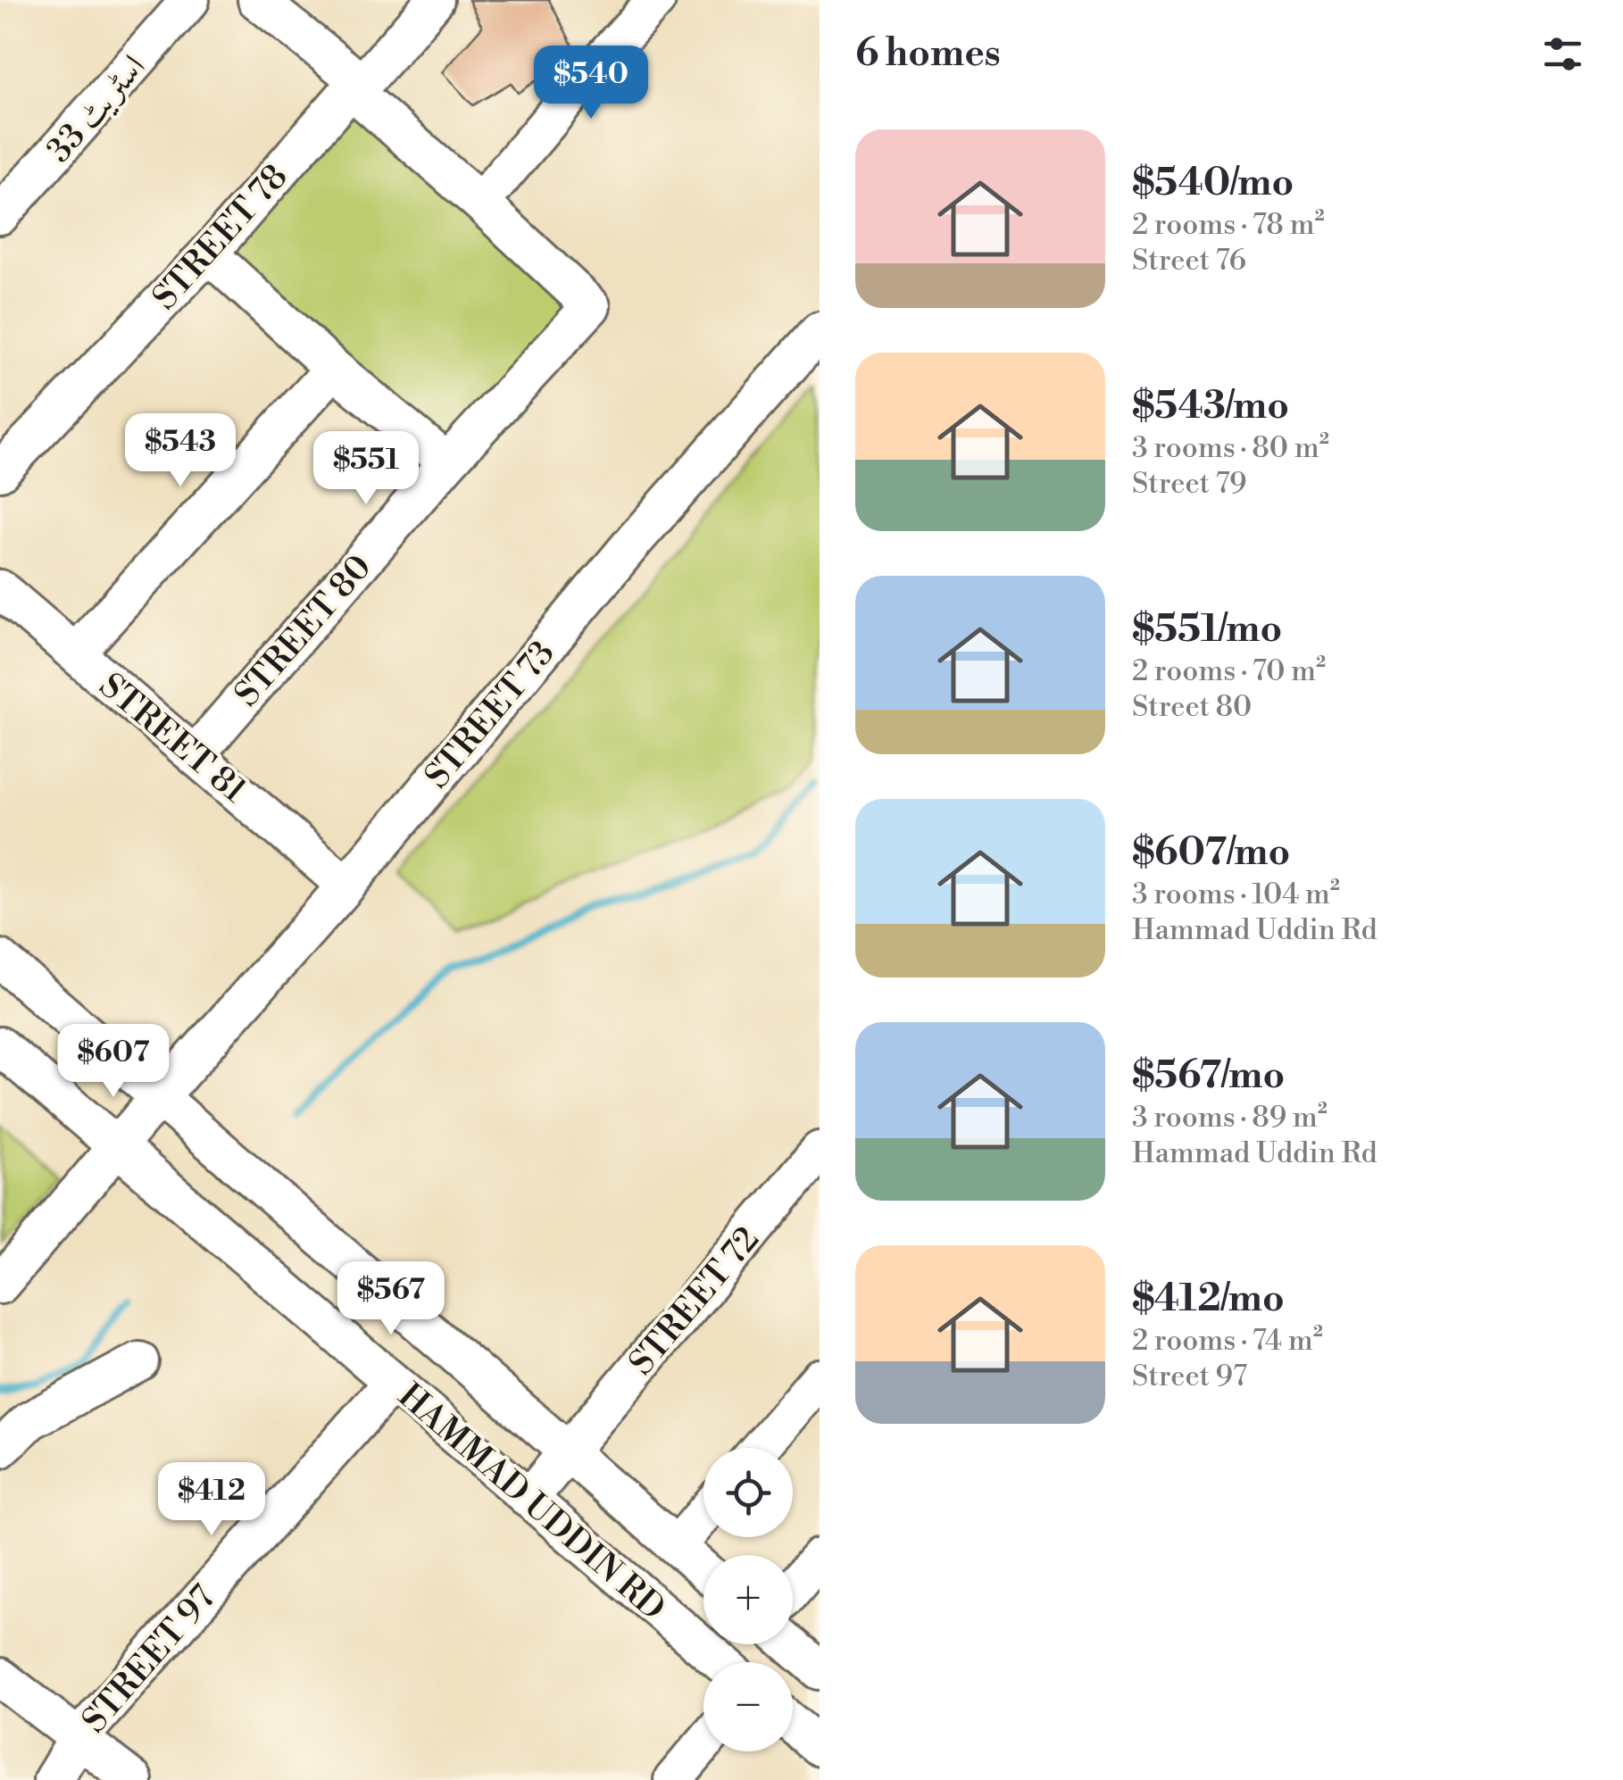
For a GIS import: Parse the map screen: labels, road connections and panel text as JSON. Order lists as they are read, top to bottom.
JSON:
{
  "streets": {
    "street": [
      "اسٹریٹ 33",
      "STREET 78",
      "STREET 80",
      "STREET 73",
      "STREET 81",
      "STREET 72",
      "HAMMAD UDDIN RD",
      "STREET 97"
    ]
  },
  "crossings": [
    ["STREET 80", "STREET 81"],
    ["STREET 73", "STREET 81"],
    ["STREET 73", "HAMMAD UDDIN RD"],
    ["STREET 72", "HAMMAD UDDIN RD"],
    ["HAMMAD UDDIN RD", "STREET 97"]
  ],
  "page": {
    "heading": "6 homes",
    "price": [
      "$540",
      "$543",
      "$551",
      "$607",
      "$567",
      "$412"
    ],
    "list": [
      {
        "name": "$540/mo",
        "note": "2 rooms · 78 m² · Street 76"
      },
      {
        "name": "$543/mo",
        "note": "3 rooms · 80 m² · Street 79"
      },
      {
        "name": "$551/mo",
        "note": "2 rooms · 70 m² · Street 80"
      },
      {
        "name": "$607/mo",
        "note": "3 rooms · 104 m² · Hammad Uddin Rd"
      },
      {
        "name": "$567/mo",
        "note": "3 rooms · 89 m² · Hammad Uddin Rd"
      },
      {
        "name": "$412/mo",
        "note": "2 rooms · 74 m² · Street 97"
      }
    ],
    "map_buttons": ["+", "−"]
  }
}
